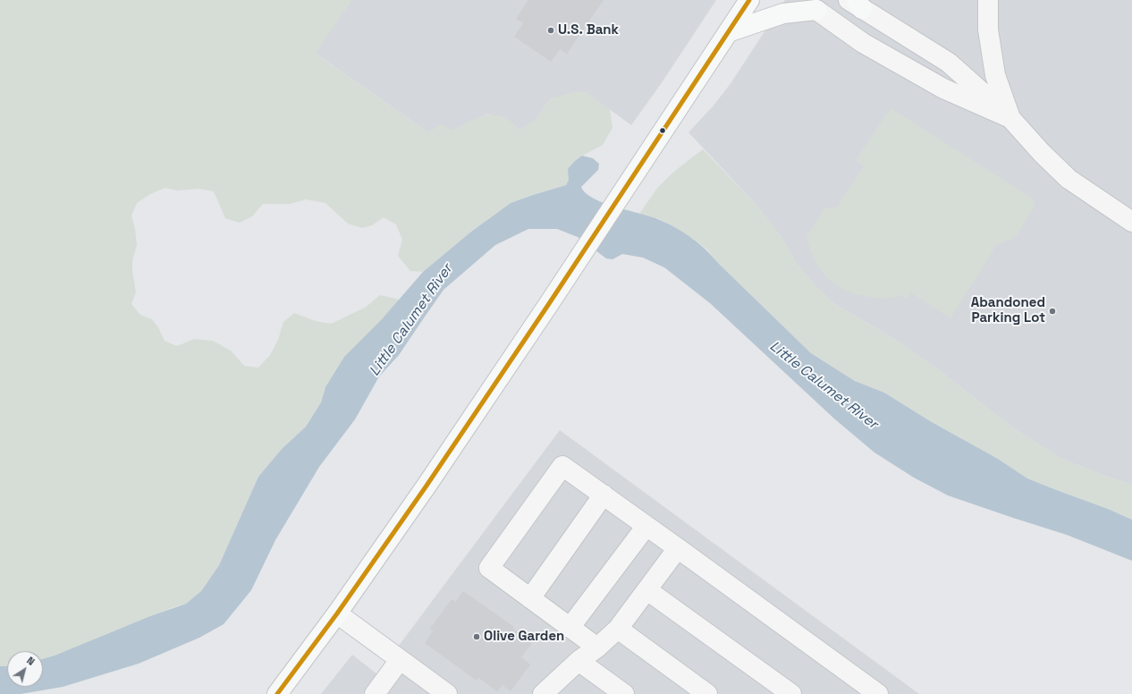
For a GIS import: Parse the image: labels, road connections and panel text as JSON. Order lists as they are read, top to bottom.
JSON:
{
  "water": ["Little Calumet River"],
  "places": ["U.S. Bank", "Abandoned Parking Lot", "Olive Garden"],
  "north": "top right"
}
